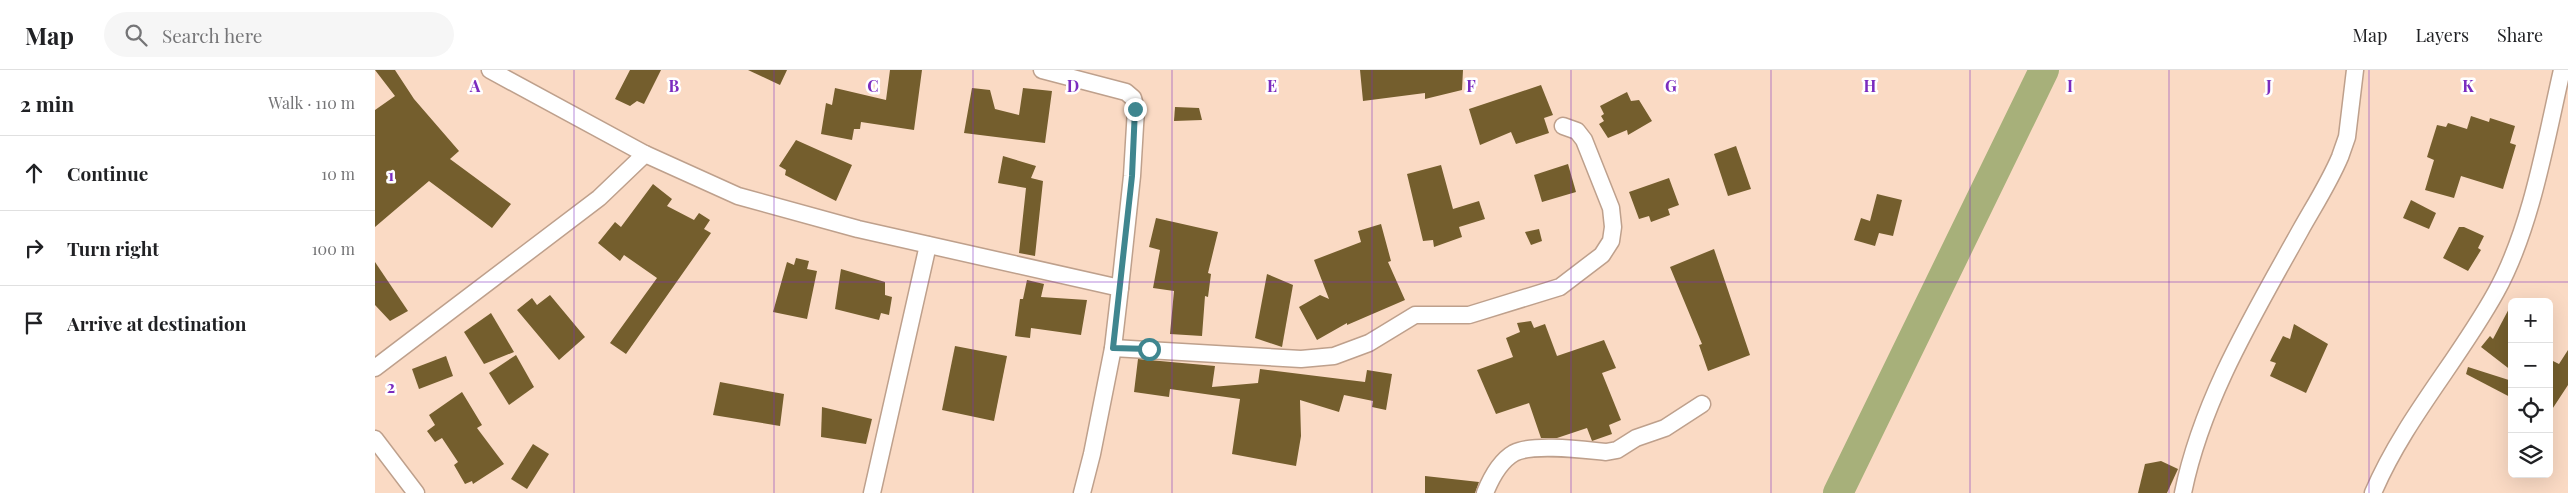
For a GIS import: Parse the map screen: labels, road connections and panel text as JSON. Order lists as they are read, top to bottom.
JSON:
{
  "page": {
    "header": "Map",
    "search": "Search here",
    "nav": ["Map", "Layers", "Share"],
    "heading": ["2 min", "Walk · 110 m"],
    "list": [
      ["Continue", "10 m"],
      ["Turn right", "100 m"],
      "Arrive at destination"
    ],
    "map_buttons": ["+", "−"]
  },
  "grid": {
    "columns": [
      "A",
      "B",
      "C",
      "D",
      "E",
      "F",
      "G",
      "H",
      "I",
      "J",
      "K"
    ],
    "rows": ["1", "2"]
  }
}
